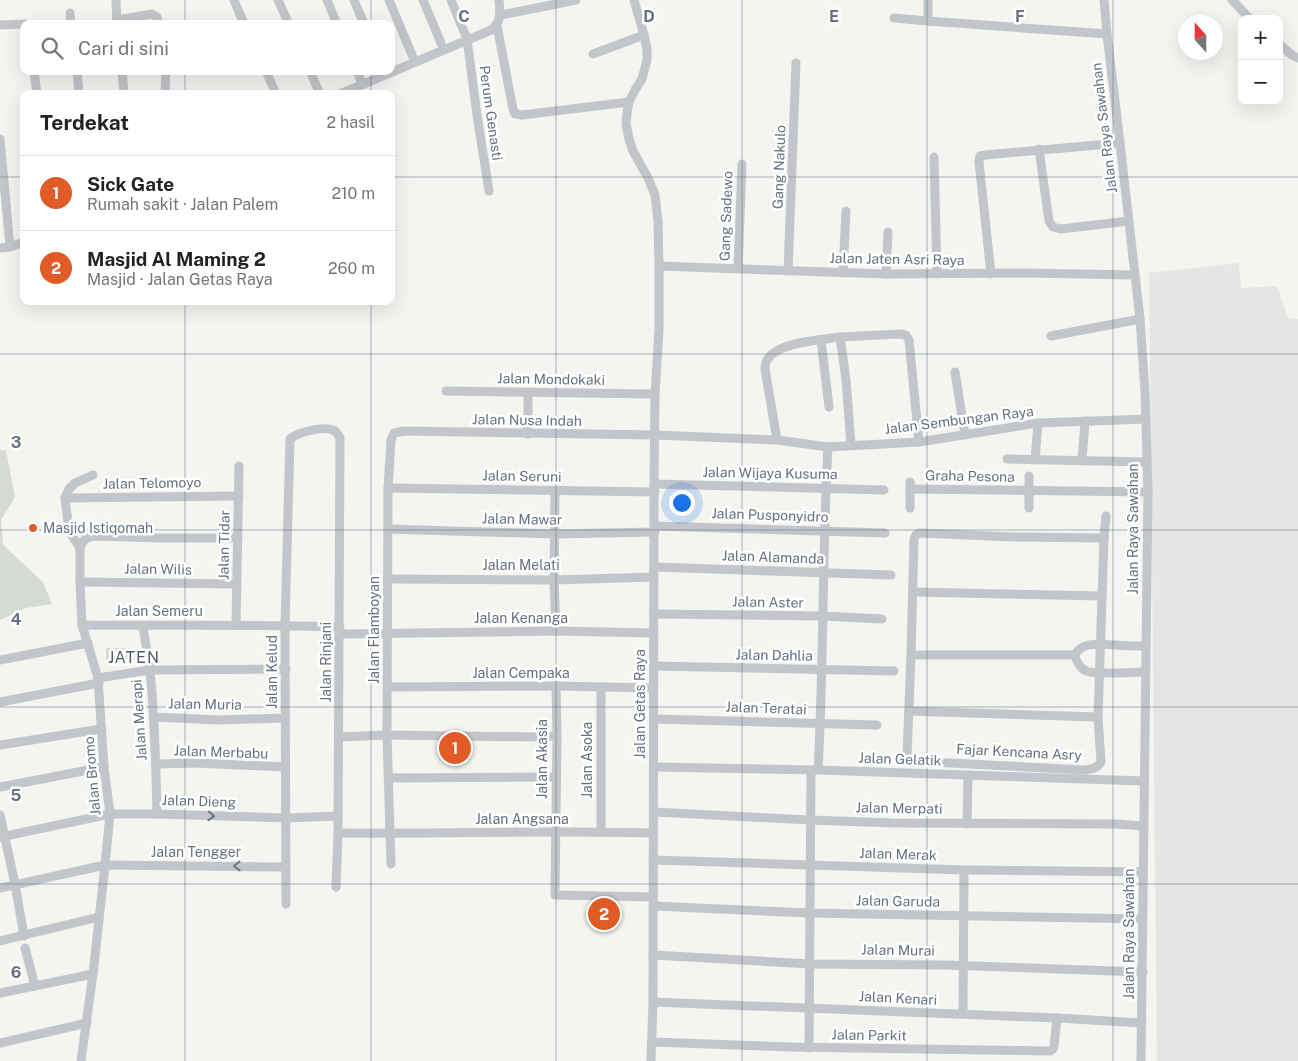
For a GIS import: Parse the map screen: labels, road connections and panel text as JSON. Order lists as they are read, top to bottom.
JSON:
{
  "streets": {
    "street": [
      "Perum Genasti",
      "Jalan Raya Sawahan",
      "Gang Nakulo",
      "Gang Sadewo",
      "Jalan Jaten Asri Raya",
      "Jalan Mondokaki",
      "Jalan Nusa Indah",
      "Jalan Sembungan Raya",
      "Jalan Wijaya Kusuma",
      "Jalan Seruni",
      "Graha Pesona",
      "Jalan Telomoyo",
      "Jalan Pusponyidro",
      "Jalan Mawar",
      "Jalan Tidar",
      "Jalan Alamanda",
      "Jalan Melati",
      "Jalan Wilis",
      "Jalan Aster",
      "Jalan Semeru",
      "Jalan Kenanga",
      "Jalan Flamboyan",
      "Jalan Dahlia",
      "Jalan Rinjani",
      "Jalan Kelud",
      "Jalan Cempaka",
      "Jalan Muria",
      "Jalan Getas Raya",
      "Jalan Teratai",
      "Jalan Merapi",
      "Jalan Merbabu",
      "Fajar Kencana Asry",
      "Jalan Akasia",
      "Jalan Gelatik",
      "Jalan Asoka",
      "Jalan Bromo",
      "Jalan Dieng",
      "Jalan Merpati",
      "Jalan Angsana",
      "Jalan Tengger",
      "Jalan Merak",
      "Jalan Garuda",
      "Jalan Murai",
      "Jalan Kenari",
      "Jalan Parkit"
    ]
  },
  "crossings": [
    ["Jalan Raya Sawahan", "Jalan Jaten Asri Raya"],
    ["Jalan Raya Sawahan", "Jalan Sembungan Raya"],
    ["Jalan Raya Sawahan", "Graha Pesona"],
    ["Jalan Raya Sawahan", "Jalan Gelatik"],
    ["Jalan Raya Sawahan", "Jalan Merpati"],
    ["Jalan Raya Sawahan", "Jalan Merak"],
    ["Jalan Raya Sawahan", "Jalan Garuda"],
    ["Jalan Raya Sawahan", "Jalan Murai"],
    ["Jalan Raya Sawahan", "Jalan Kenari"],
    ["Gang Nakulo", "Jalan Jaten Asri Raya"],
    ["Gang Sadewo", "Jalan Jaten Asri Raya"],
    ["Jalan Jaten Asri Raya", "Jalan Getas Raya"],
    ["Jalan Mondokaki", "Jalan Getas Raya"],
    ["Jalan Nusa Indah", "Jalan Sembungan Raya"],
    ["Jalan Nusa Indah", "Jalan Flamboyan"],
    ["Jalan Nusa Indah", "Jalan Getas Raya"],
    ["Jalan Sembungan Raya", "Jalan Getas Raya"],
    ["Jalan Wijaya Kusuma", "Jalan Seruni"],
    ["Jalan Wijaya Kusuma", "Jalan Getas Raya"],
    ["Jalan Seruni", "Jalan Flamboyan"],
    ["Jalan Seruni", "Jalan Getas Raya"],
    ["Jalan Telomoyo", "Jalan Tidar"],
    ["Jalan Pusponyidro", "Jalan Mawar"],
    ["Jalan Pusponyidro", "Jalan Getas Raya"],
    ["Jalan Mawar", "Jalan Flamboyan"],
    ["Jalan Mawar", "Jalan Getas Raya"],
    ["Jalan Tidar", "Jalan Wilis"],
    ["Jalan Tidar", "Jalan Semeru"],
    ["Jalan Alamanda", "Jalan Melati"],
    ["Jalan Alamanda", "Jalan Getas Raya"],
    ["Jalan Melati", "Jalan Flamboyan"],
    ["Jalan Melati", "Jalan Getas Raya"],
    ["Jalan Wilis", "Jalan Bromo"],
    ["Jalan Aster", "Jalan Getas Raya"],
    ["Jalan Semeru", "Jalan Kenanga"],
    ["Jalan Semeru", "Jalan Kelud"],
    ["Jalan Semeru", "Jalan Merapi"],
    ["Jalan Semeru", "Jalan Bromo"],
    ["Jalan Kenanga", "Jalan Flamboyan"],
    ["Jalan Kenanga", "Jalan Rinjani"],
    ["Jalan Kenanga", "Jalan Kelud"],
    ["Jalan Kenanga", "Jalan Getas Raya"],
    ["Jalan Flamboyan", "Jalan Cempaka"],
    ["Jalan Flamboyan", "Jalan Angsana"],
    ["Jalan Dahlia", "Jalan Getas Raya"],
    ["Jalan Rinjani", "Jalan Kelud"],
    ["Jalan Rinjani", "Jalan Dieng"],
    ["Jalan Rinjani", "Jalan Angsana"],
    ["Jalan Kelud", "Jalan Muria"],
    ["Jalan Kelud", "Jalan Merbabu"],
    ["Jalan Kelud", "Jalan Dieng"],
    ["Jalan Kelud", "Jalan Tengger"],
    ["Jalan Cempaka", "Jalan Getas Raya"],
    ["Jalan Cempaka", "Jalan Akasia"],
    ["Jalan Cempaka", "Jalan Asoka"],
    ["Jalan Muria", "Jalan Merapi"],
    ["Jalan Getas Raya", "Jalan Teratai"],
    ["Jalan Getas Raya", "Jalan Akasia"],
    ["Jalan Getas Raya", "Jalan Gelatik"],
    ["Jalan Getas Raya", "Jalan Merpati"],
    ["Jalan Getas Raya", "Jalan Angsana"],
    ["Jalan Getas Raya", "Jalan Merak"],
    ["Jalan Getas Raya", "Jalan Garuda"],
    ["Jalan Getas Raya", "Jalan Murai"],
    ["Jalan Getas Raya", "Jalan Kenari"],
    ["Jalan Getas Raya", "Jalan Parkit"],
    ["Jalan Merapi", "Jalan Merbabu"],
    ["Jalan Merapi", "Jalan Dieng"],
    ["Jalan Akasia", "Jalan Angsana"],
    ["Jalan Akasia", "Jalan Garuda"],
    ["Jalan Asoka", "Jalan Angsana"],
    ["Jalan Bromo", "Jalan Dieng"],
    ["Jalan Bromo", "Jalan Tengger"],
    ["Jalan Kenari", "Jalan Parkit"]
  ],
  "one_way": ["Jalan Dieng", "Jalan Tengger"],
  "districts": ["JATEN"],
  "places": ["Masjid Istiqomah"],
  "north": "top",
  "page": {
    "map_buttons": ["+", "−"],
    "search": "Cari di sini",
    "heading": ["Terdekat", "2 hasil"],
    "list": [
      {
        "mark": "1",
        "name": "Sick Gate",
        "note": "Rumah sakit · Jalan Palem",
        "value": "210 m"
      },
      {
        "mark": "2",
        "name": "Masjid Al Maming 2",
        "note": "Masjid · Jalan Getas Raya",
        "value": "260 m"
      }
    ],
    "pins": ["1", "2"]
  },
  "grid": {
    "columns": [
      "C",
      "D",
      "E",
      "F"
    ],
    "rows": [
      "3",
      "4",
      "5",
      "6"
    ]
  }
}
